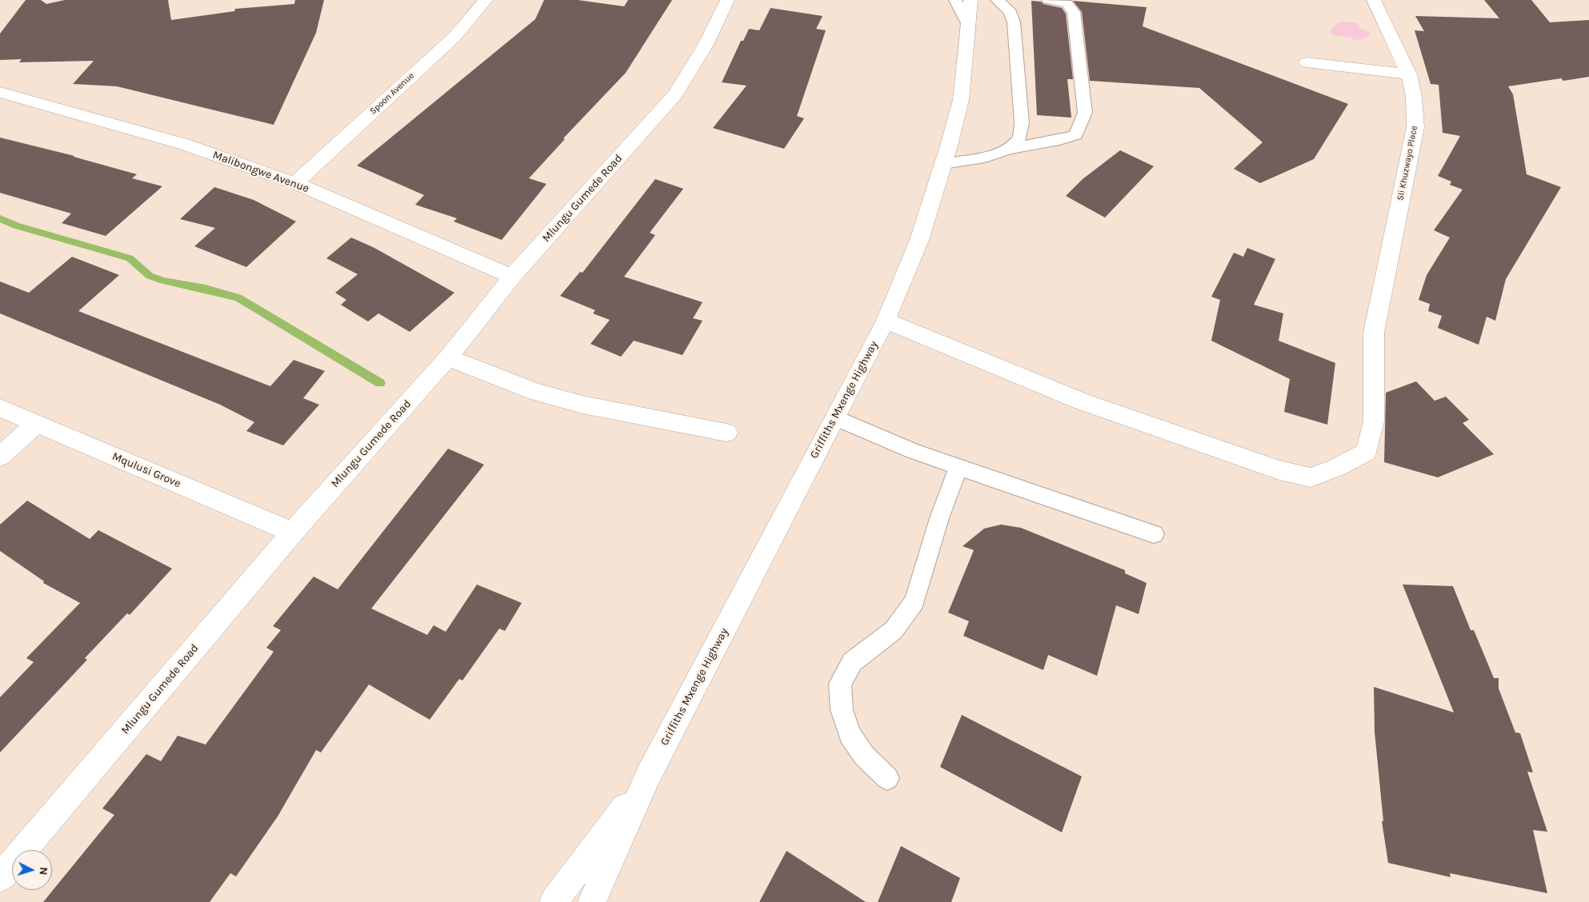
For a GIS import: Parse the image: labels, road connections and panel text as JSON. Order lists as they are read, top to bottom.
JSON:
{
  "streets": {
    "street": [
      "Spoon Avenue",
      "Sli Khuzwayo Place",
      "Malibongwe Avenue",
      "Mlungu Gumede Road",
      "Griffiths Mxenge Highway",
      "Mqulusi Grove"
    ]
  },
  "crossings": [
    ["Spoon Avenue", "Malibongwe Avenue"],
    ["Sli Khuzwayo Place", "Griffiths Mxenge Highway"],
    ["Malibongwe Avenue", "Mlungu Gumede Road"],
    ["Mlungu Gumede Road", "Mqulusi Grove"]
  ],
  "north": "right"
}
